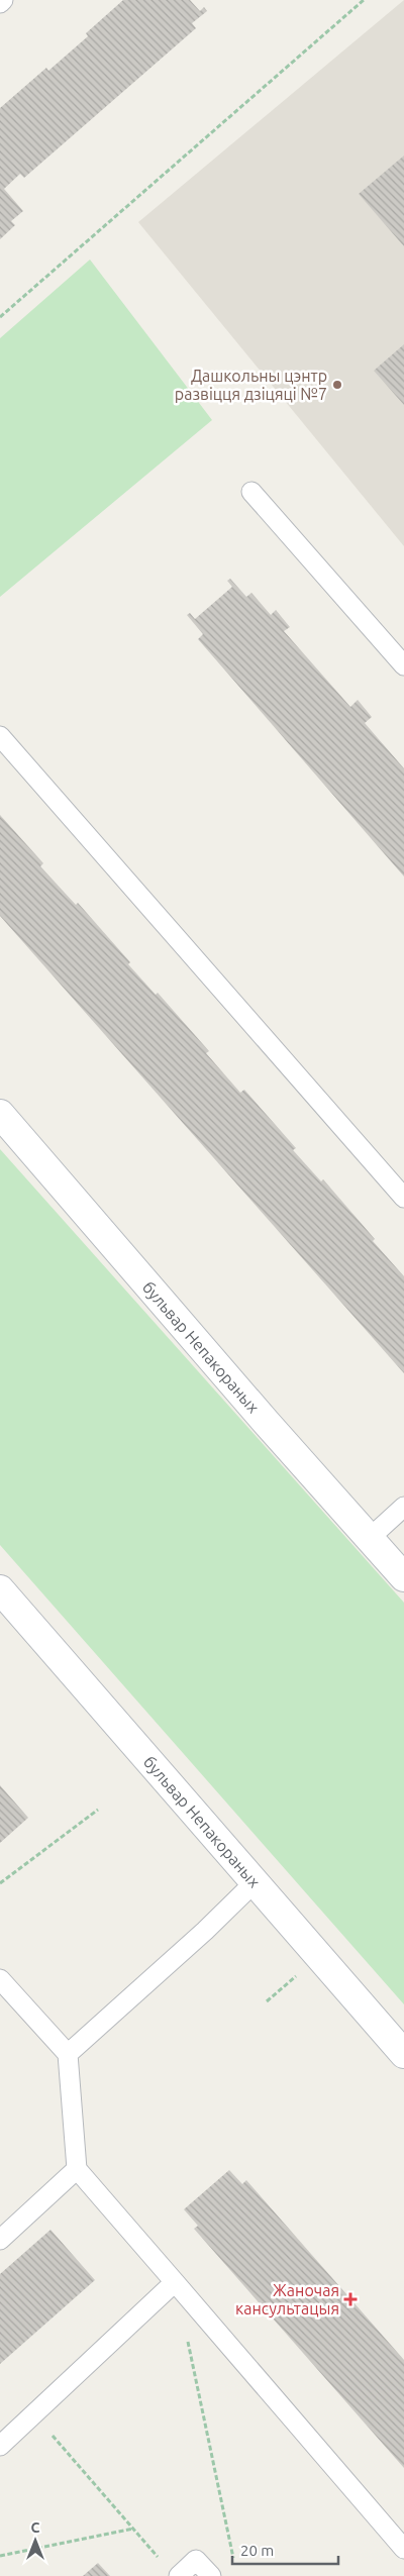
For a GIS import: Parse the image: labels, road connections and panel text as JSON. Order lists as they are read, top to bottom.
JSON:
{
  "streets": {
    "main road": ["бульвар Непакораных"]
  },
  "places": {
    "other": ["Дашкольны цэнтр развіцця дзіцяці №7"],
    "health": ["Жаночая кансультацыя"]
  },
  "scale_bar": "20 m",
  "north": "top"
}
